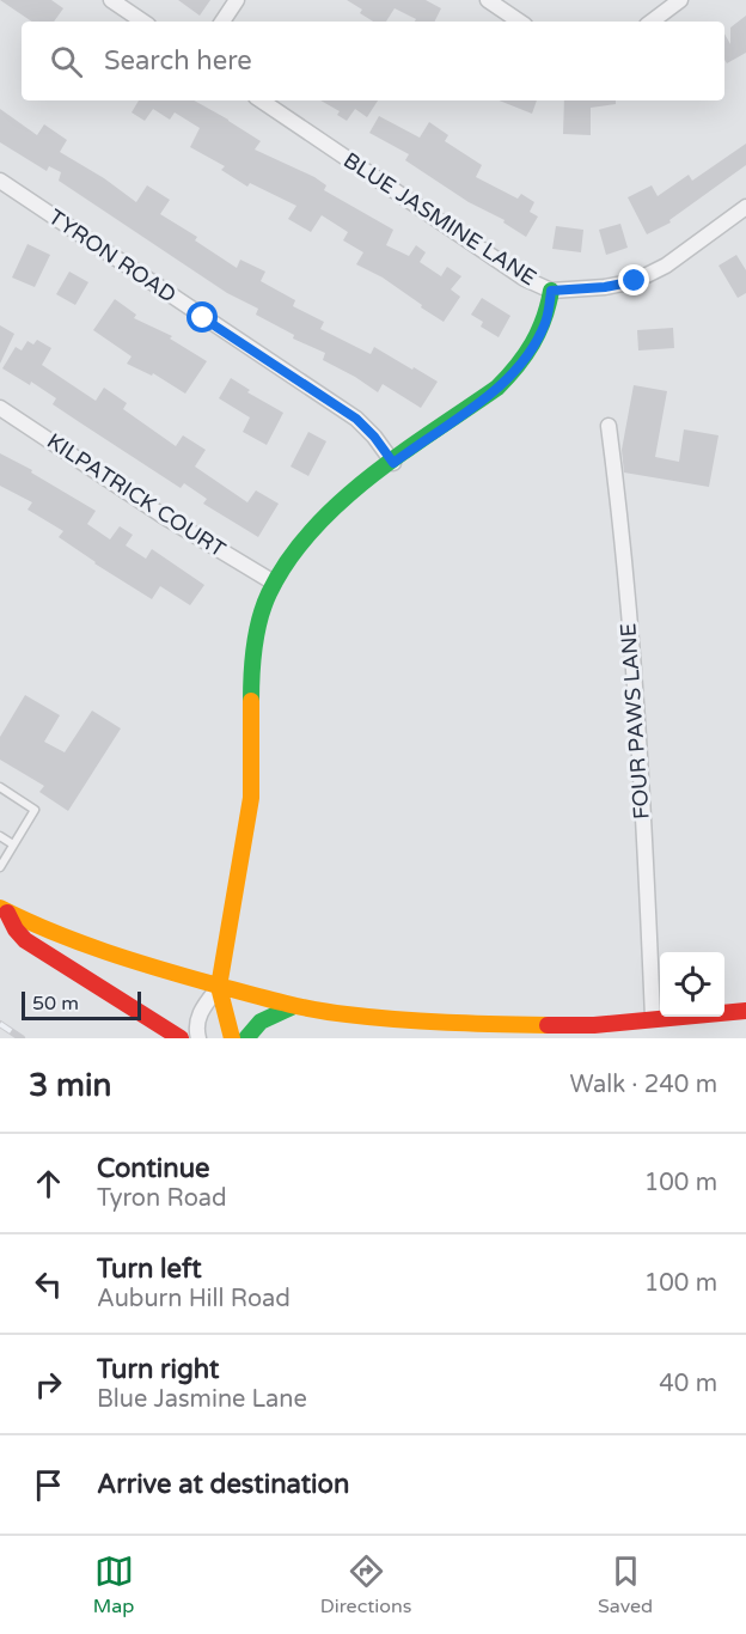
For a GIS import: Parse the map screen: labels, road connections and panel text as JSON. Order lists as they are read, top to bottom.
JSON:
{
  "streets": {
    "street": [
      "BLUE JASMINE LANE",
      "TYRON ROAD",
      "KILPATRICK COURT",
      "FOUR PAWS LANE"
    ]
  },
  "scale_bar": "50 m",
  "page": {
    "search": "Search here",
    "scale": "50 m",
    "heading": ["3 min", "Walk · 240 m"],
    "list": [
      ["Continue", "Tyron Road", "100 m"],
      ["Turn left", "Auburn Hill Road", "100 m"],
      ["Turn right", "Blue Jasmine Lane", "40 m"],
      "Arrive at destination"
    ],
    "nav": ["Map", "Directions", "Saved"]
  }
}
